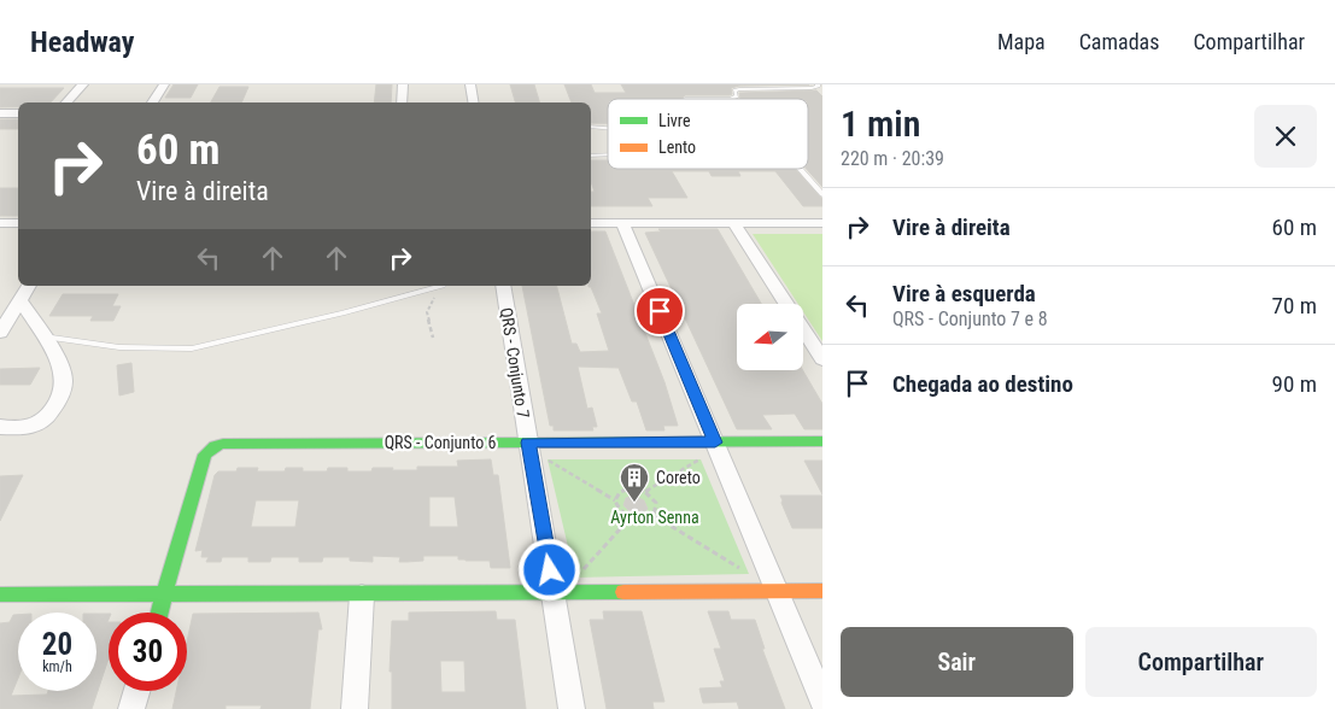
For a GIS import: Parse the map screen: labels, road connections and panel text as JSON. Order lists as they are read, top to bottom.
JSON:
{
  "streets": {
    "street": ["QRS - Conjunto 7", "QRS - Conjunto 6"]
  },
  "crossings": [
    ["QRS - Conjunto 7", "QRS - Conjunto 6"]
  ],
  "parks": ["Ayrton Senna"],
  "places": {
    "building": ["Coreto"]
  },
  "legend": ["Livre", "Lento"],
  "north": "left",
  "page": {
    "header": "Headway",
    "nav": ["Mapa", "Camadas", "Compartilhar"],
    "heading": ["1 min", "220 m · 20:39"],
    "turn": ["60 m", "Vire à direita"],
    "list": [
      {
        "name": "Vire à direita",
        "value": "60 m"
      },
      {
        "name": "Vire à esquerda",
        "note": "QRS - Conjunto 7 e 8",
        "value": "70 m"
      },
      {
        "name": "Chegada ao destino",
        "value": "90 m"
      }
    ],
    "speed": "20 km/h",
    "limit": "30",
    "buttons": ["Sair", "Compartilhar"]
  }
}
